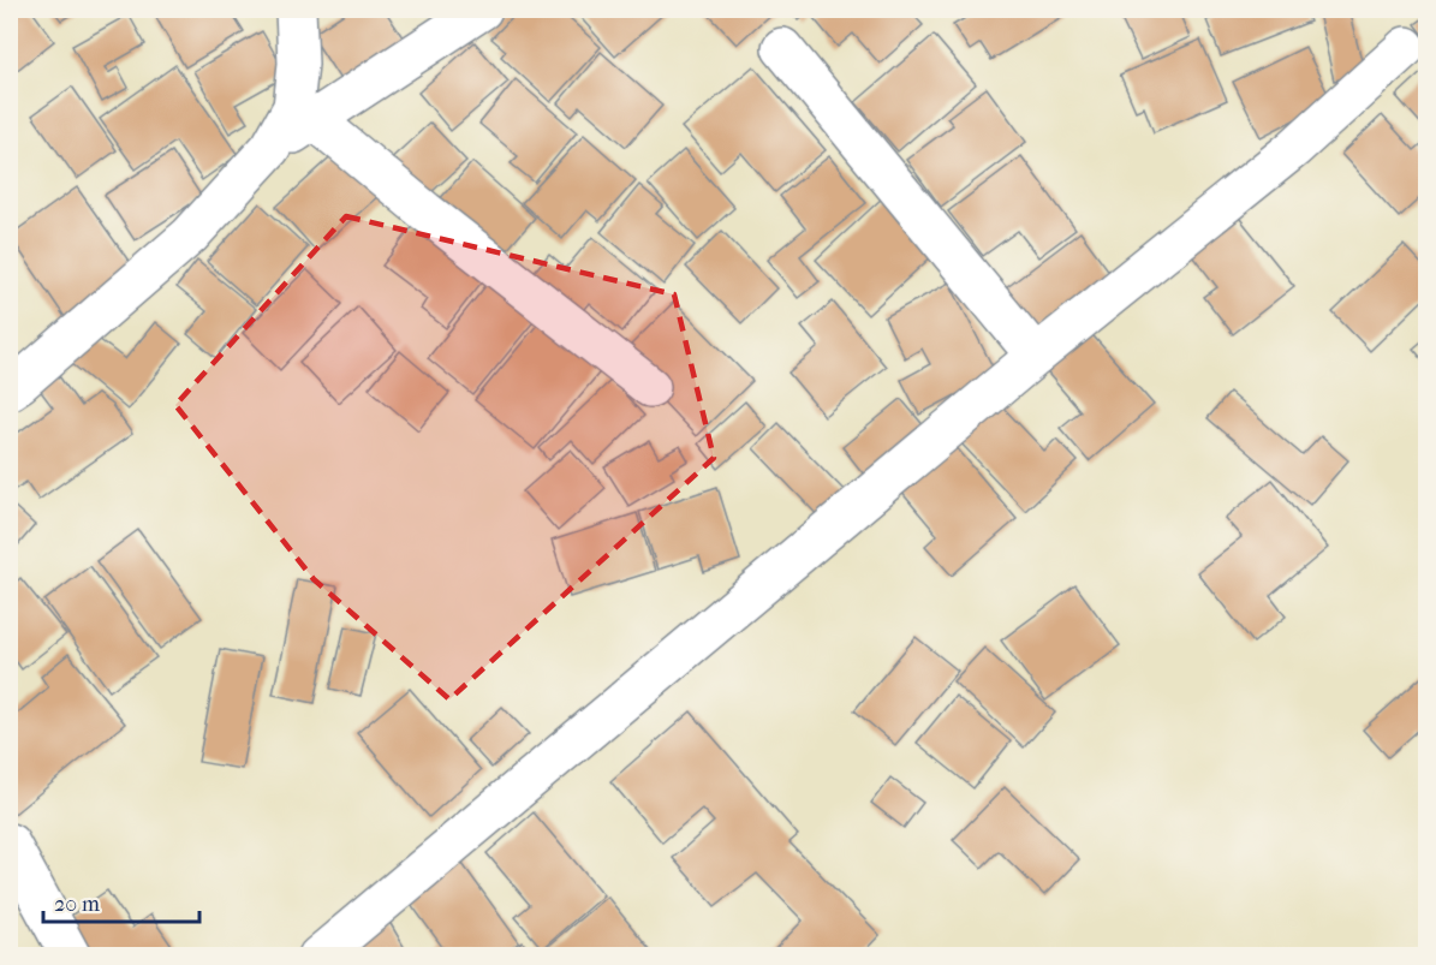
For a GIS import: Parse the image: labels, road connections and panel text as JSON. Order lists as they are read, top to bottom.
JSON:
{
  "scale_bar": "20 m"
}
